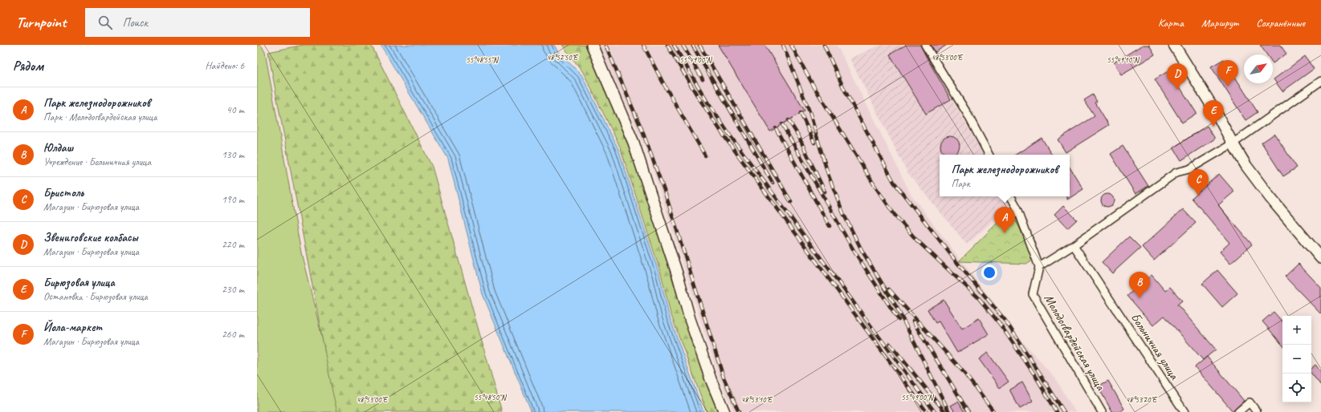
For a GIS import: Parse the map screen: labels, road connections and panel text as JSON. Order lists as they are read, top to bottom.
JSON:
{
  "streets": {
    "street": ["Молодогвардейская улица", "Больничная улица"]
  },
  "north": "top right",
  "page": {
    "header": "Turnpoint",
    "search": "Поиск",
    "nav": ["Карта", "Маршрут", "Сохранённые"],
    "heading": ["Рядом", "Найдено: 6"],
    "pins": [
      "F",
      "D",
      "E",
      "C",
      "A",
      "B"
    ],
    "list": [
      {
        "mark": "A",
        "name": "Парк железнодорожников",
        "note": "Парк · Молодогвардейская улица",
        "value": "40 m"
      },
      {
        "mark": "B",
        "name": "Юлдаш",
        "note": "Учреждение · Больничная улица",
        "value": "130 m"
      },
      {
        "mark": "C",
        "name": "Бристоль",
        "note": "Магазин · Бирюзовая улица",
        "value": "190 m"
      },
      {
        "mark": "D",
        "name": "Звениговские колбасы",
        "note": "Магазин · Бирюзовая улица",
        "value": "220 m"
      },
      {
        "mark": "E",
        "name": "Бирюзовая улица",
        "note": "Остановка · Бирюзовая улица",
        "value": "230 m"
      },
      {
        "mark": "F",
        "name": "Йола-маркет",
        "note": "Магазин · Бирюзовая улица",
        "value": "260 m"
      }
    ],
    "popup": ["Парк железнодорожников", "Парк"],
    "map_buttons": ["+", "−"]
  },
  "coordinates": [
    "48°52'50\"E",
    "48°53'00\"E",
    "55°48'55\"N",
    "55°49'00\"N",
    "55°49'10\"N",
    "55°48'50\"N",
    "48°53'10\"E",
    "48°53'20\"E"
  ]
}
